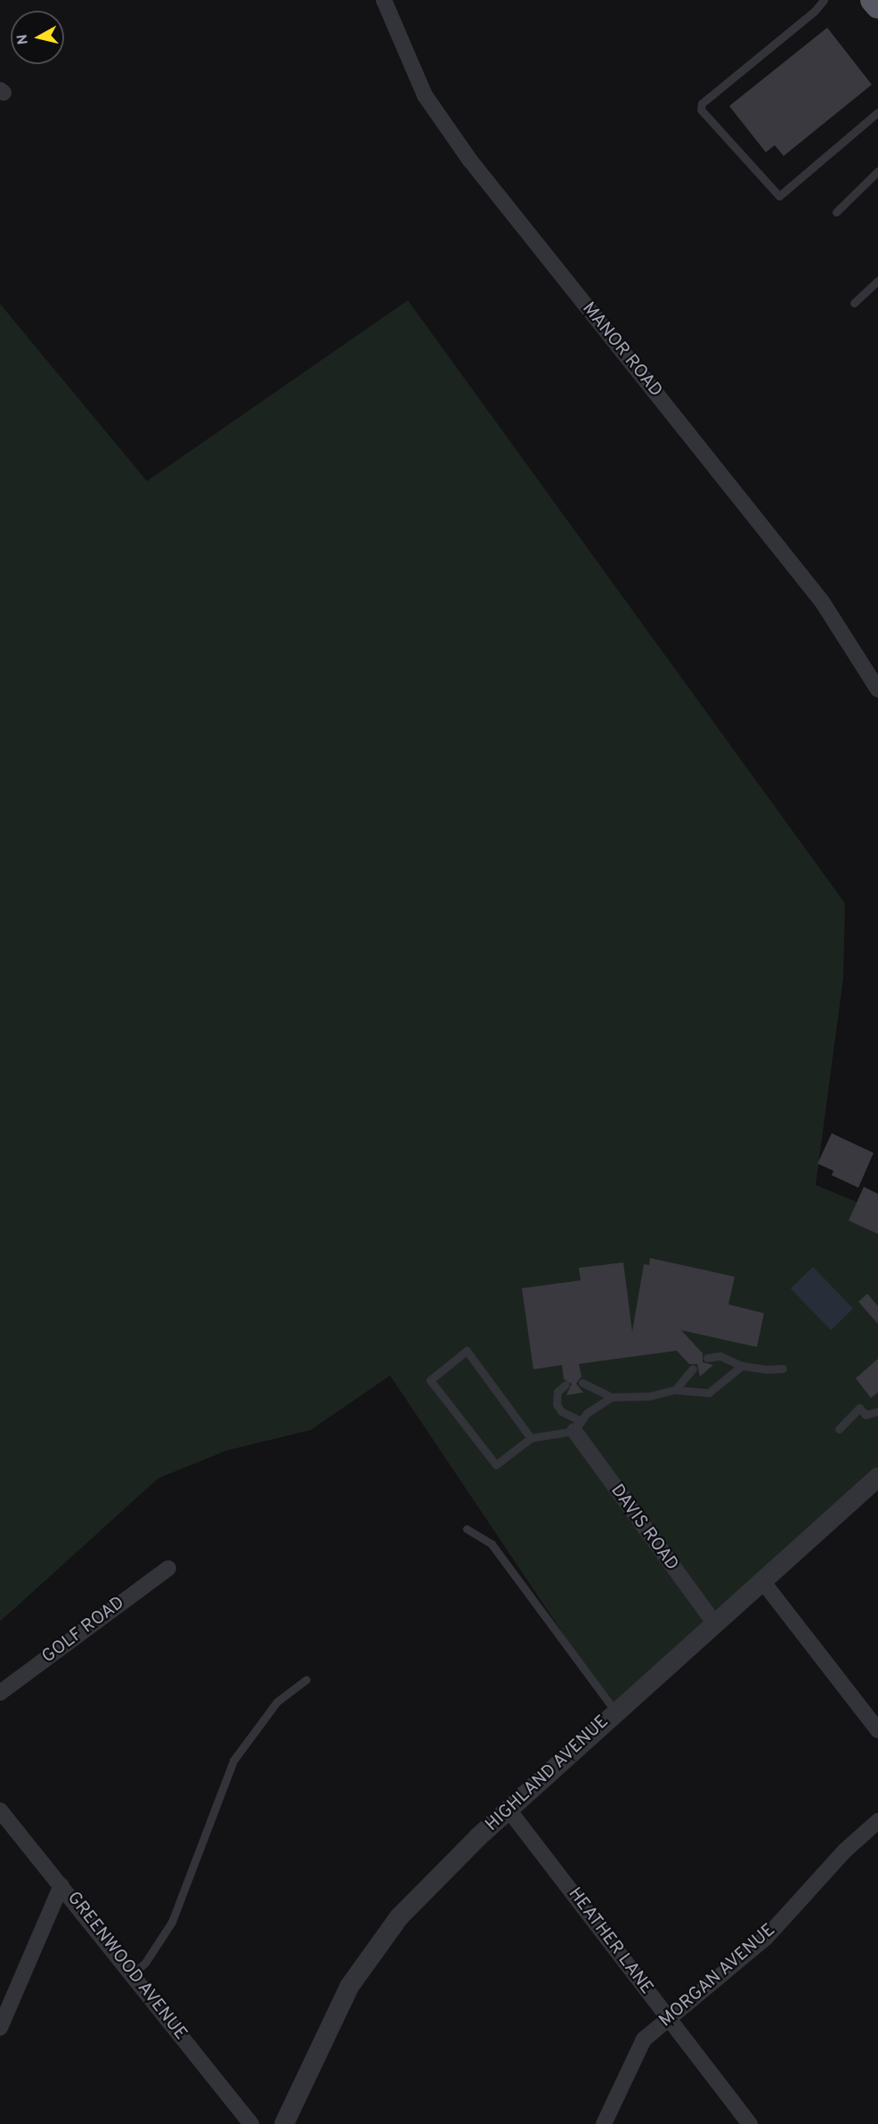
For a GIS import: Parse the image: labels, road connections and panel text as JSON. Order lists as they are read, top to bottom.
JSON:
{
  "streets": {
    "street": [
      "MANOR ROAD",
      "DAVIS ROAD",
      "GOLF ROAD",
      "HIGHLAND AVENUE",
      "HEATHER LANE",
      "GREENWOOD AVENUE",
      "MORGAN AVENUE"
    ]
  },
  "crossings": [
    ["DAVIS ROAD", "HIGHLAND AVENUE"],
    ["HIGHLAND AVENUE", "HEATHER LANE"],
    ["HEATHER LANE", "MORGAN AVENUE"]
  ],
  "north": "left"
}
